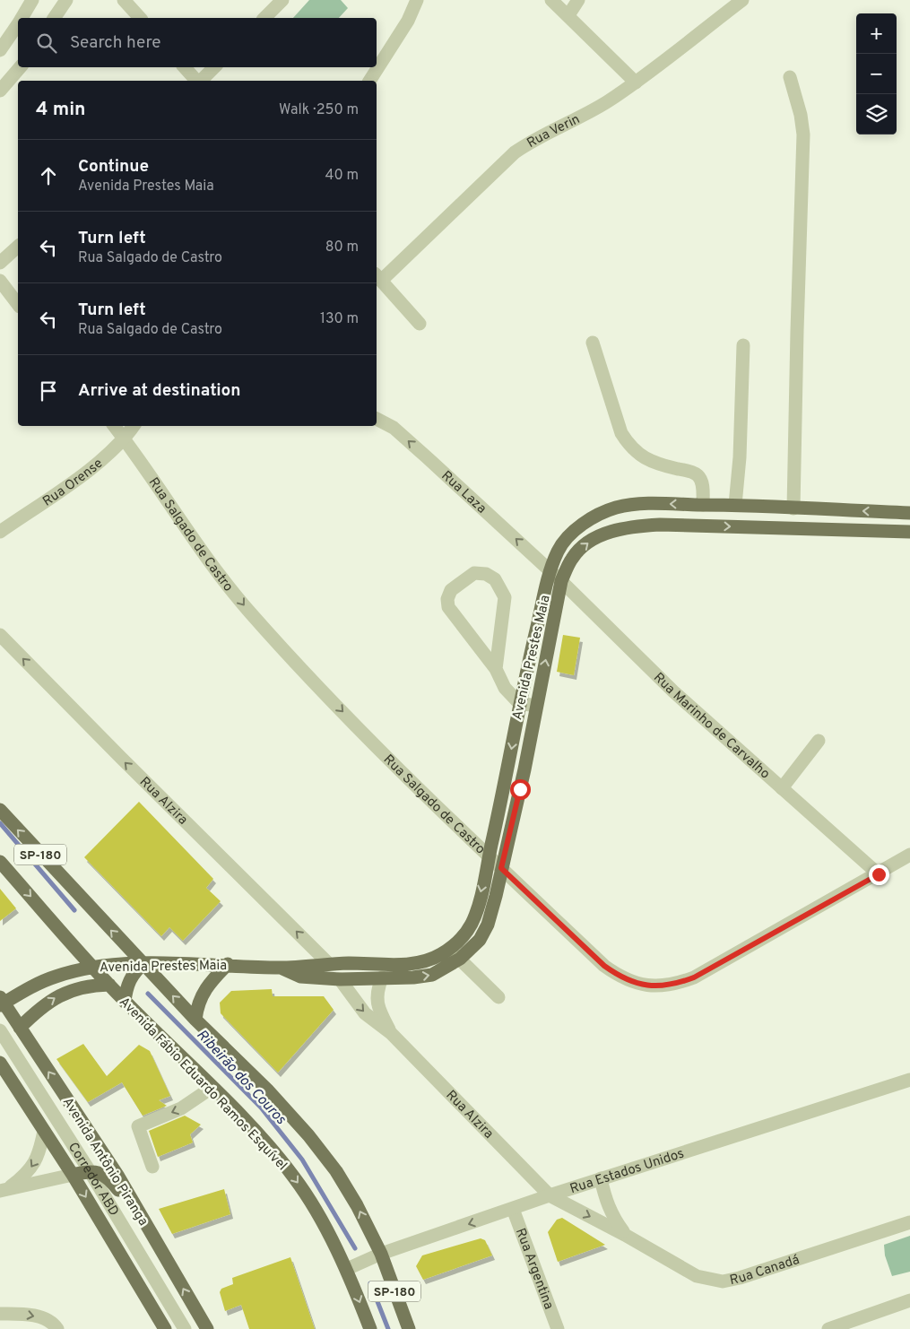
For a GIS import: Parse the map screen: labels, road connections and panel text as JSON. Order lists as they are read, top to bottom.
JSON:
{
  "streets": {
    "main road": [
      "Avenida Prestes Maia",
      "SP-180",
      "Avenida Fábio Eduardo Ramos Esquível",
      "Avenida Antônio Piranga"
    ],
    "street": [
      "Rua Verin",
      "Rua Orense",
      "Rua Laza",
      "Rua Salgado de Castro",
      "Rua Marinho de Carvalho",
      "Rua Alzira",
      "Rua Estados Unidos",
      "Corredor ABD",
      "Rua Argentina",
      "Rua Canadá"
    ]
  },
  "crossings": [
    ["Rua Orense", "Rua Salgado de Castro"],
    ["Rua Laza", "Avenida Prestes Maia"],
    ["Rua Laza", "Rua Marinho de Carvalho"],
    ["Rua Salgado de Castro", "Avenida Prestes Maia"],
    ["Rua Salgado de Castro", "Rua Marinho de Carvalho"],
    ["Avenida Prestes Maia", "Rua Marinho de Carvalho"],
    ["Avenida Prestes Maia", "Rua Alzira"],
    ["Avenida Prestes Maia", "SP-180"],
    ["Avenida Prestes Maia", "Avenida Fábio Eduardo Ramos Esquível"],
    ["Avenida Prestes Maia", "Avenida Antônio Piranga"],
    ["Rua Alzira", "Rua Estados Unidos"],
    ["Rua Alzira", "Rua Canadá"],
    ["SP-180", "Rua Estados Unidos"],
    ["Avenida Fábio Eduardo Ramos Esquível", "Rua Estados Unidos"],
    ["Rua Estados Unidos", "Rua Argentina"],
    ["Rua Estados Unidos", "Rua Canadá"]
  ],
  "one_way": ["Rua Laza", "Rua Salgado de Castro"],
  "water": ["Ribeirão dos Couros"],
  "page": {
    "map_buttons": ["+", "−"],
    "search": "Search here",
    "heading": ["4 min", "Walk · 250 m"],
    "list": [
      ["Continue", "Avenida Prestes Maia", "40 m"],
      ["Turn left", "Rua Salgado de Castro", "80 m"],
      ["Turn left", "Rua Salgado de Castro", "130 m"],
      "Arrive at destination"
    ]
  }
}
